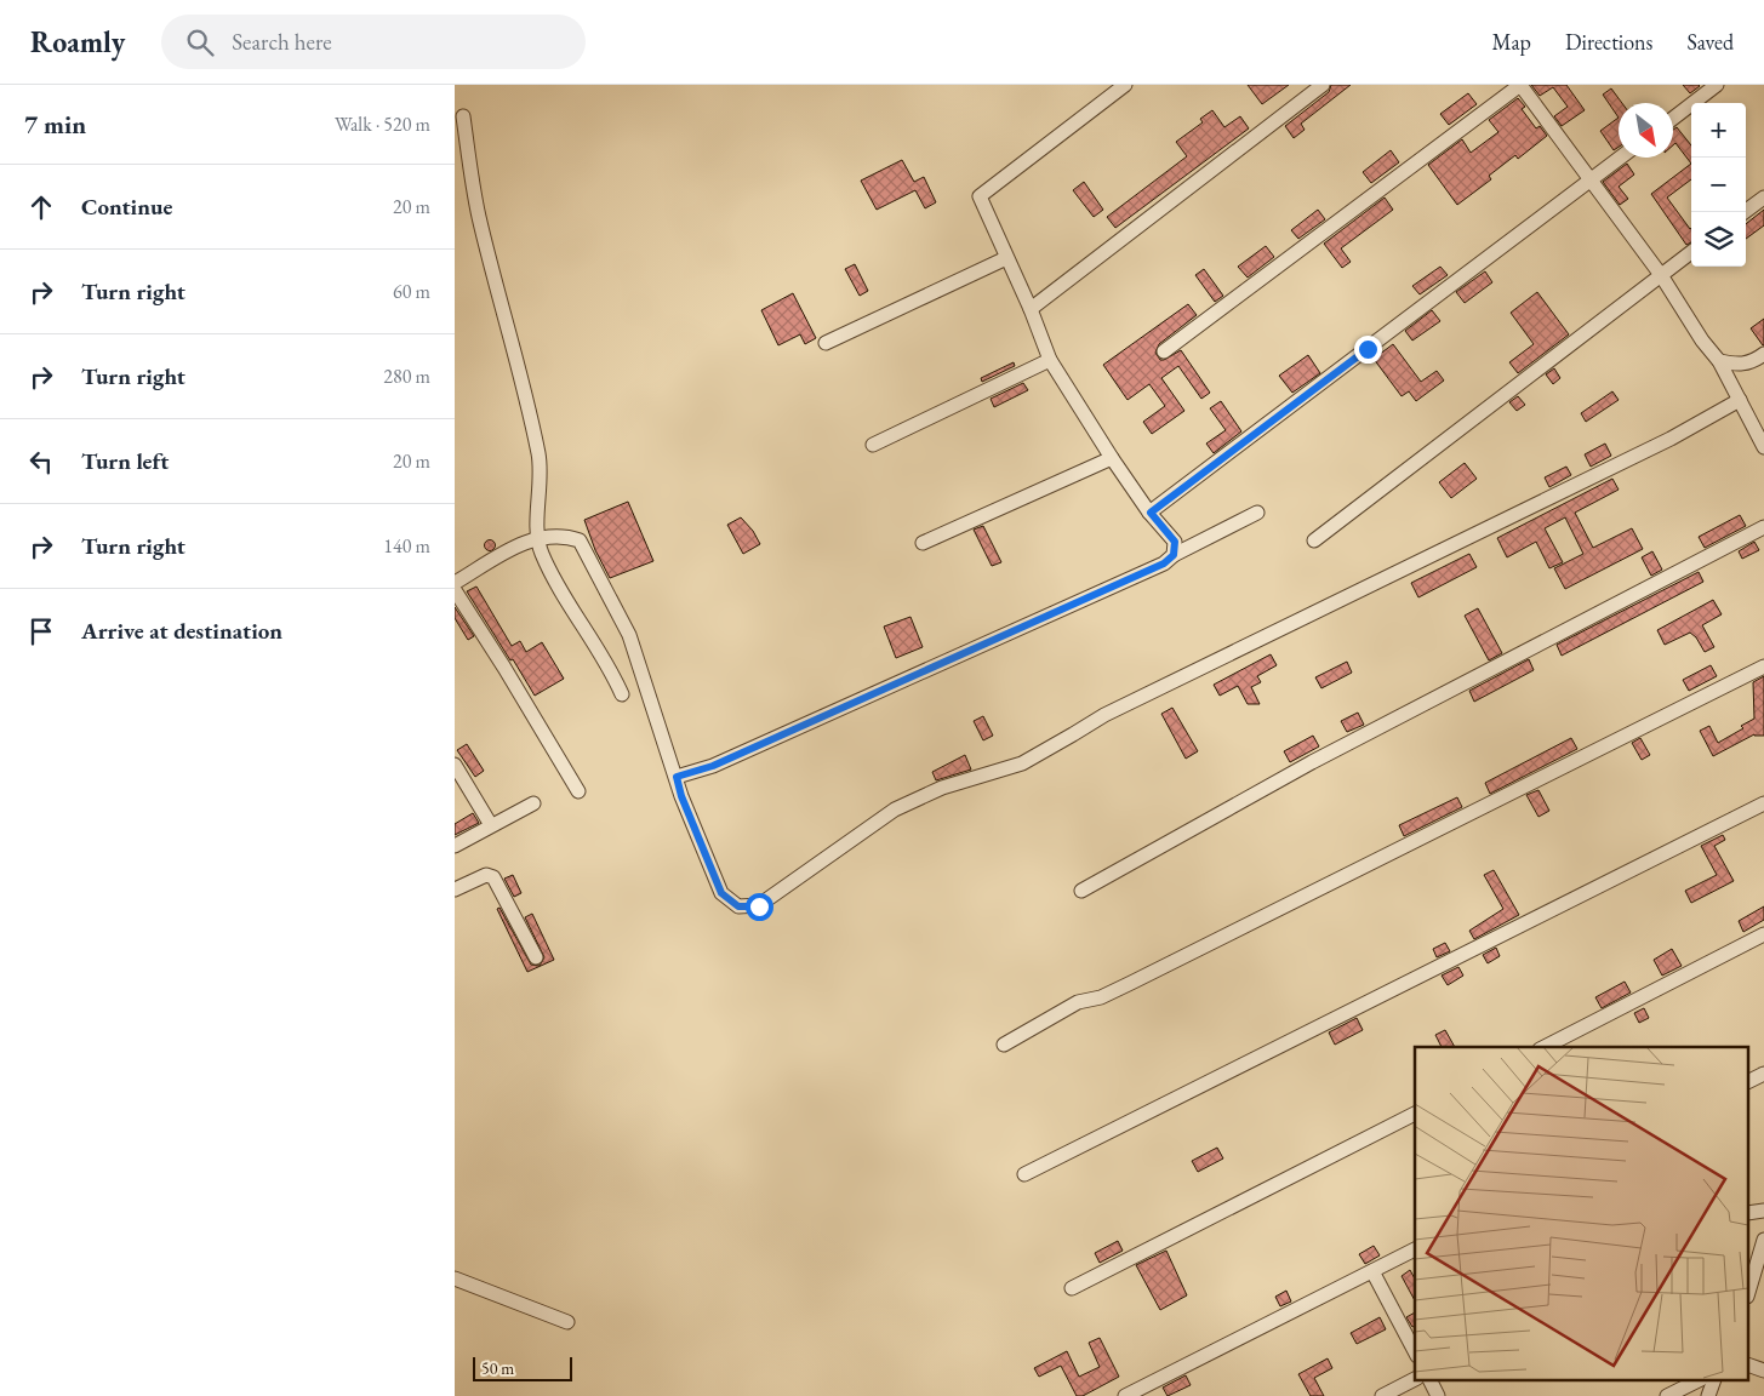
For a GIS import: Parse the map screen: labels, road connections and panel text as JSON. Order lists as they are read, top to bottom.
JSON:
{
  "scale_bar": "50 m",
  "north": "bottom right",
  "page": {
    "header": "Roamly",
    "search": "Search here",
    "nav": ["Map", "Directions", "Saved"],
    "heading": ["7 min", "Walk · 520 m"],
    "map_buttons": ["+", "−"],
    "list": [
      ["Continue", "20 m"],
      ["Turn right", "60 m"],
      ["Turn right", "280 m"],
      ["Turn left", "20 m"],
      ["Turn right", "140 m"],
      "Arrive at destination"
    ],
    "scale": "50 m"
  }
}
